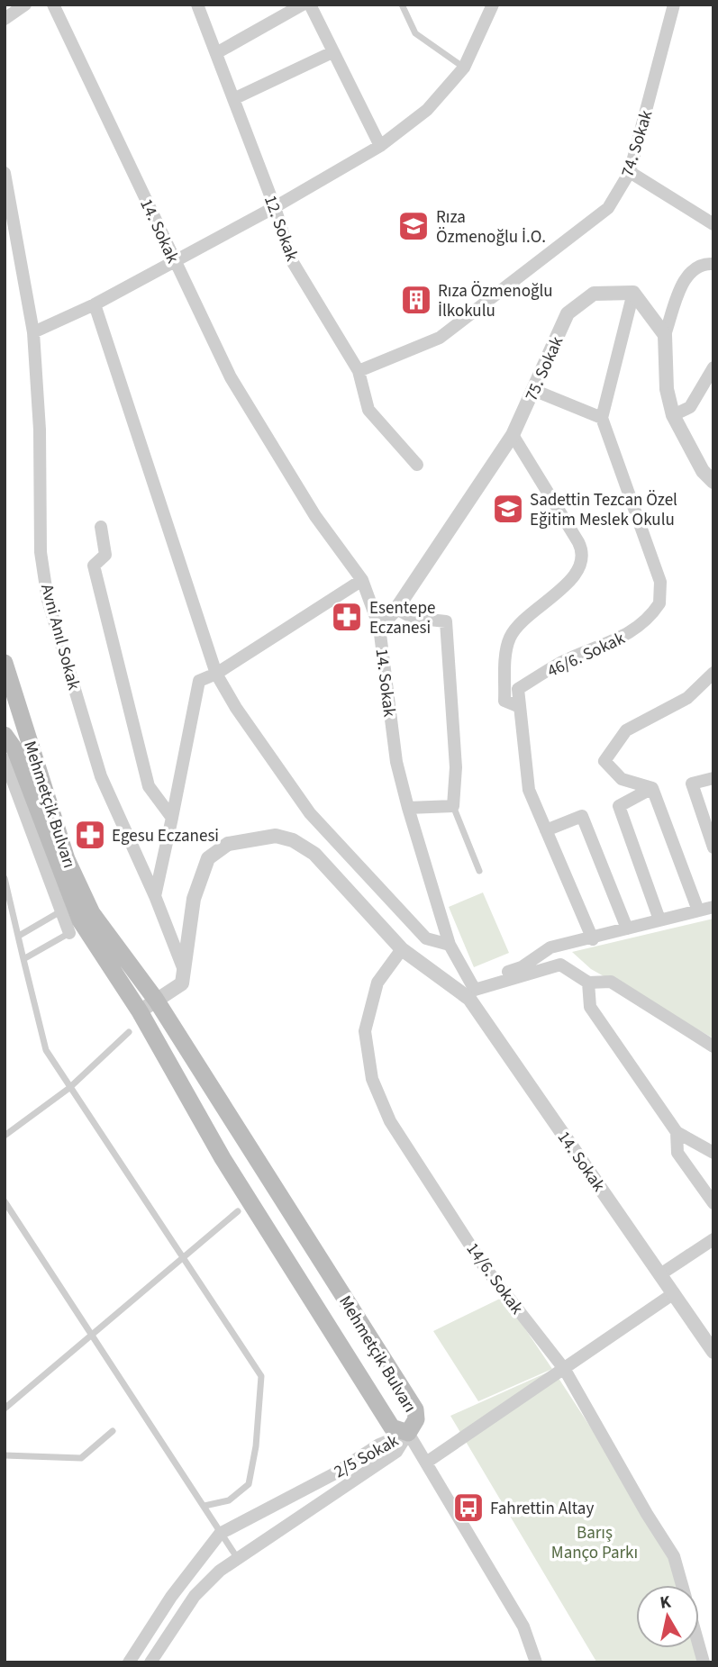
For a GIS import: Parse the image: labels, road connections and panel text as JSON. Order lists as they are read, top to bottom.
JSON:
{
  "streets": {
    "main road": ["Mehmetçik Bulvarı"],
    "street": [
      "74. Sokak",
      "12. Sokak",
      "14. Sokak",
      "75. Sokak",
      "Avni Anıl Sokak",
      "46/6. Sokak",
      "14/6. Sokak",
      "2/5 Sokak"
    ]
  },
  "crossings": [
    ["74. Sokak", "12. Sokak"],
    ["14. Sokak", "75. Sokak"],
    ["Mehmetçik Bulvarı", "2/5 Sokak"]
  ],
  "parks": ["Barış Manço Parkı"],
  "places": {
    "school or university": ["Rıza Özmenoğlu İ.O.", "Sadettin Tezcan Özel Eğitim Meslek Okulu"],
    "building": ["Rıza Özmenoğlu İlkokulu"],
    "pharmacy": ["Esentepe Eczanesi", "Egesu Eczanesi"],
    "bus stop": ["Fahrettin Altay"]
  },
  "north": "top"
}
